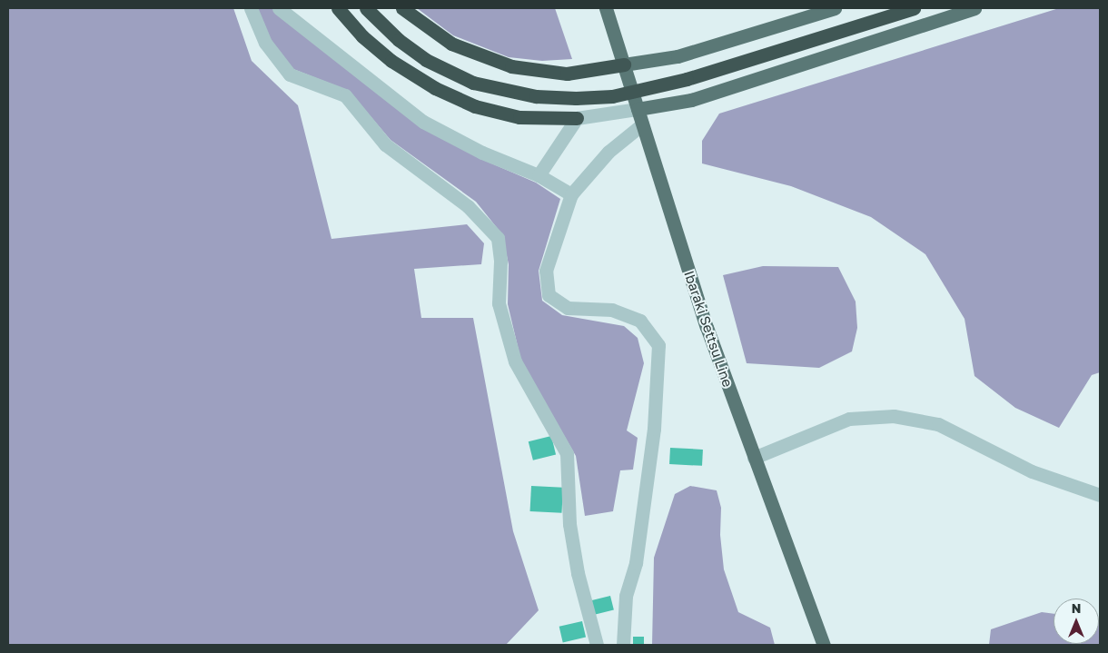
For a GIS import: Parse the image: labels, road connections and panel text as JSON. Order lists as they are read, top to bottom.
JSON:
{
  "streets": {
    "main road": ["Ibaraki Settsu Line"]
  },
  "north": "top"
}
